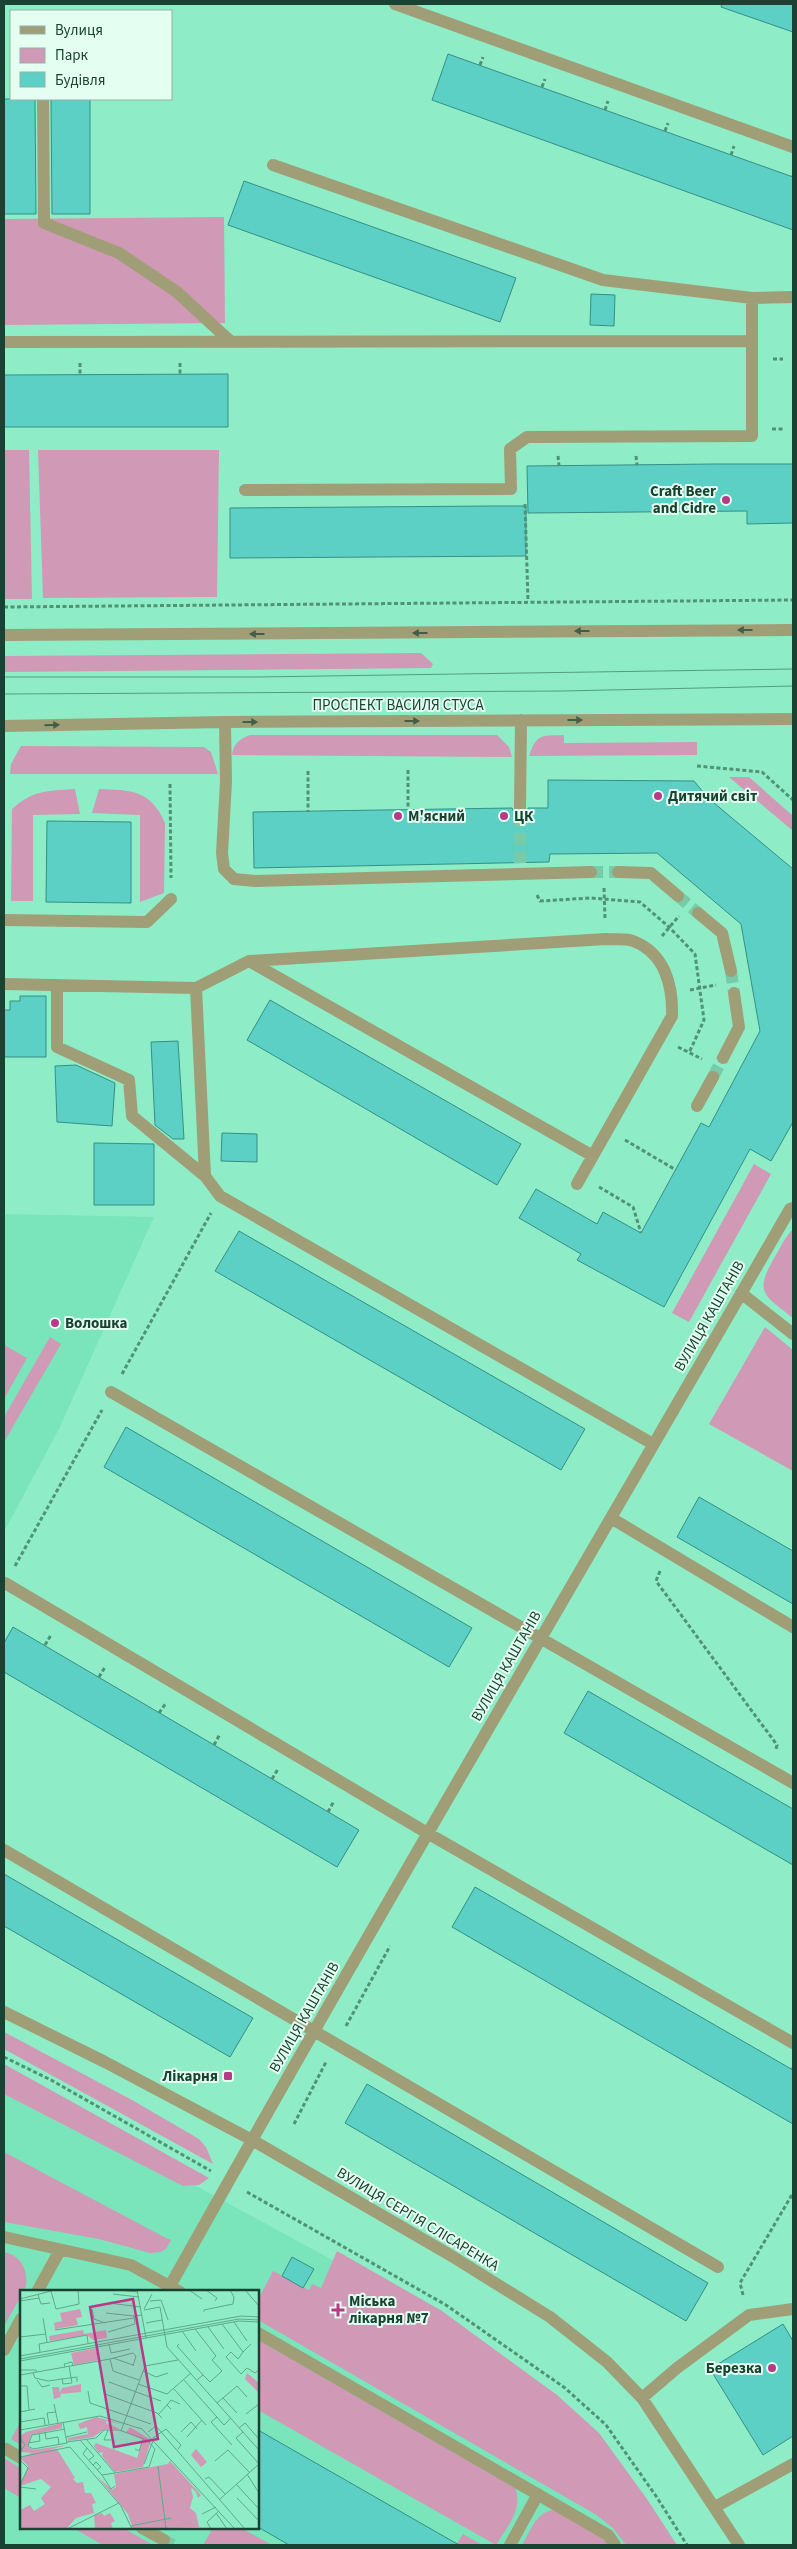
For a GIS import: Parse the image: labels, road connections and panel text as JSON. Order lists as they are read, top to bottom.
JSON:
{
  "streets": {
    "street": ["ПРОСПЕКТ ВАСИЛЯ СТУСА", "ВУЛИЦЯ КАШТАНІВ", "ВУЛИЦЯ СЕРГІЯ СЛІСАРЕНКА"]
  },
  "crossings": [
    ["ВУЛИЦЯ КАШТАНІВ", "ВУЛИЦЯ СЕРГІЯ СЛІСАРЕНКА"]
  ],
  "places": {
    "other": [
      "Craft Beer and Cidre",
      "Дитячий світ",
      "М'ясний",
      "ЦК",
      "Волошка",
      "Березка"
    ],
    "transit": ["Лікарня"],
    "health": ["Міська лікарня №7"]
  },
  "legend": ["Вулиця", "Парк", "Будівля"]
}
